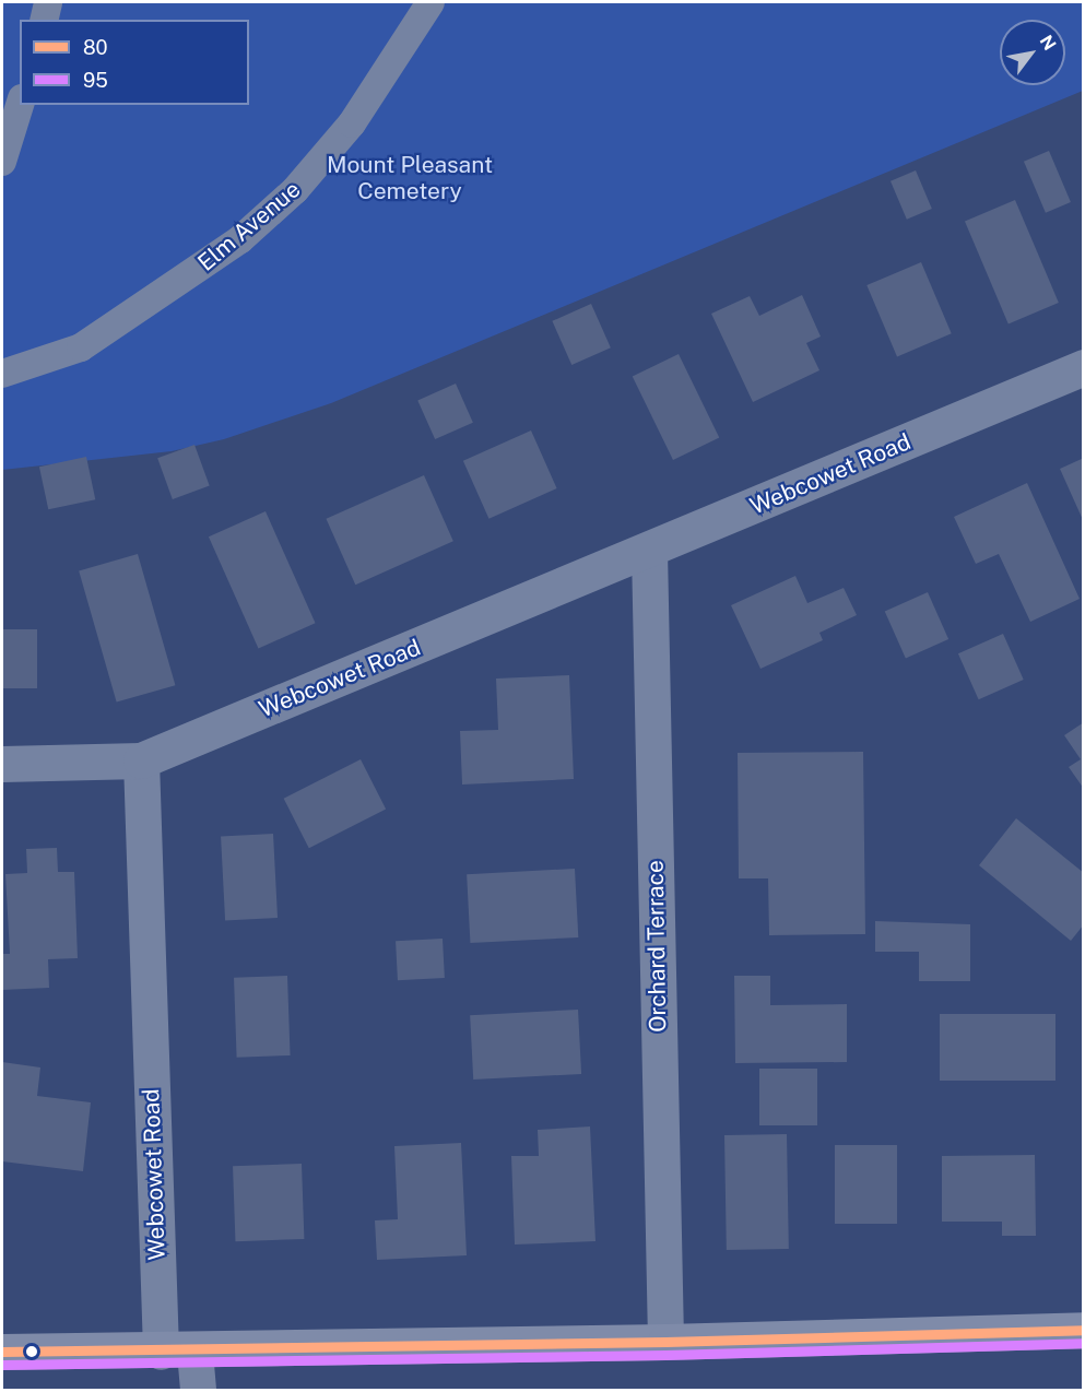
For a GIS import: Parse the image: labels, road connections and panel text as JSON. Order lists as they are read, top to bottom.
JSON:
{
  "streets": {
    "street": ["Webcowet Road", "Orchard Terrace"],
    "lane": ["Elm Avenue"]
  },
  "crossings": [
    ["Webcowet Road", "Orchard Terrace"]
  ],
  "parks": ["Mount Pleasant Cemetery"],
  "lines": ["transit line 80", "transit line 95"],
  "legend": ["80", "95"],
  "north": "top right"
}
